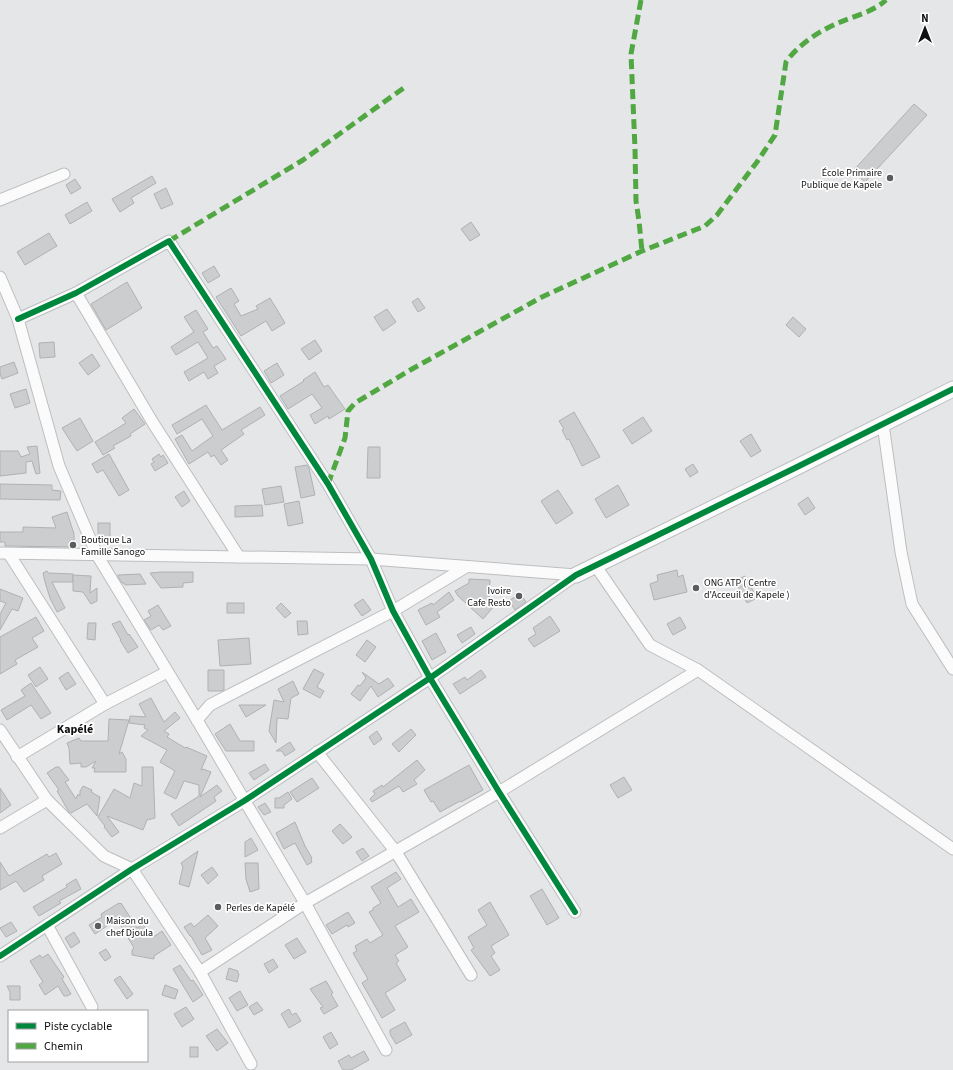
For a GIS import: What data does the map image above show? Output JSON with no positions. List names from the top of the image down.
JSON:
{
  "districts": ["Kapélé"],
  "places": [
    "École Primaire Publique de Kapele",
    "Boutique La Famille Sanogo",
    "ONG ATP ( Centre d'Acceuil de Kapele )",
    "Ivoire Cafe Resto",
    "Perles de Kapélé",
    "Maison du chef Djoula"
  ],
  "legend": ["Piste cyclable", "Chemin"],
  "north": "top"
}
